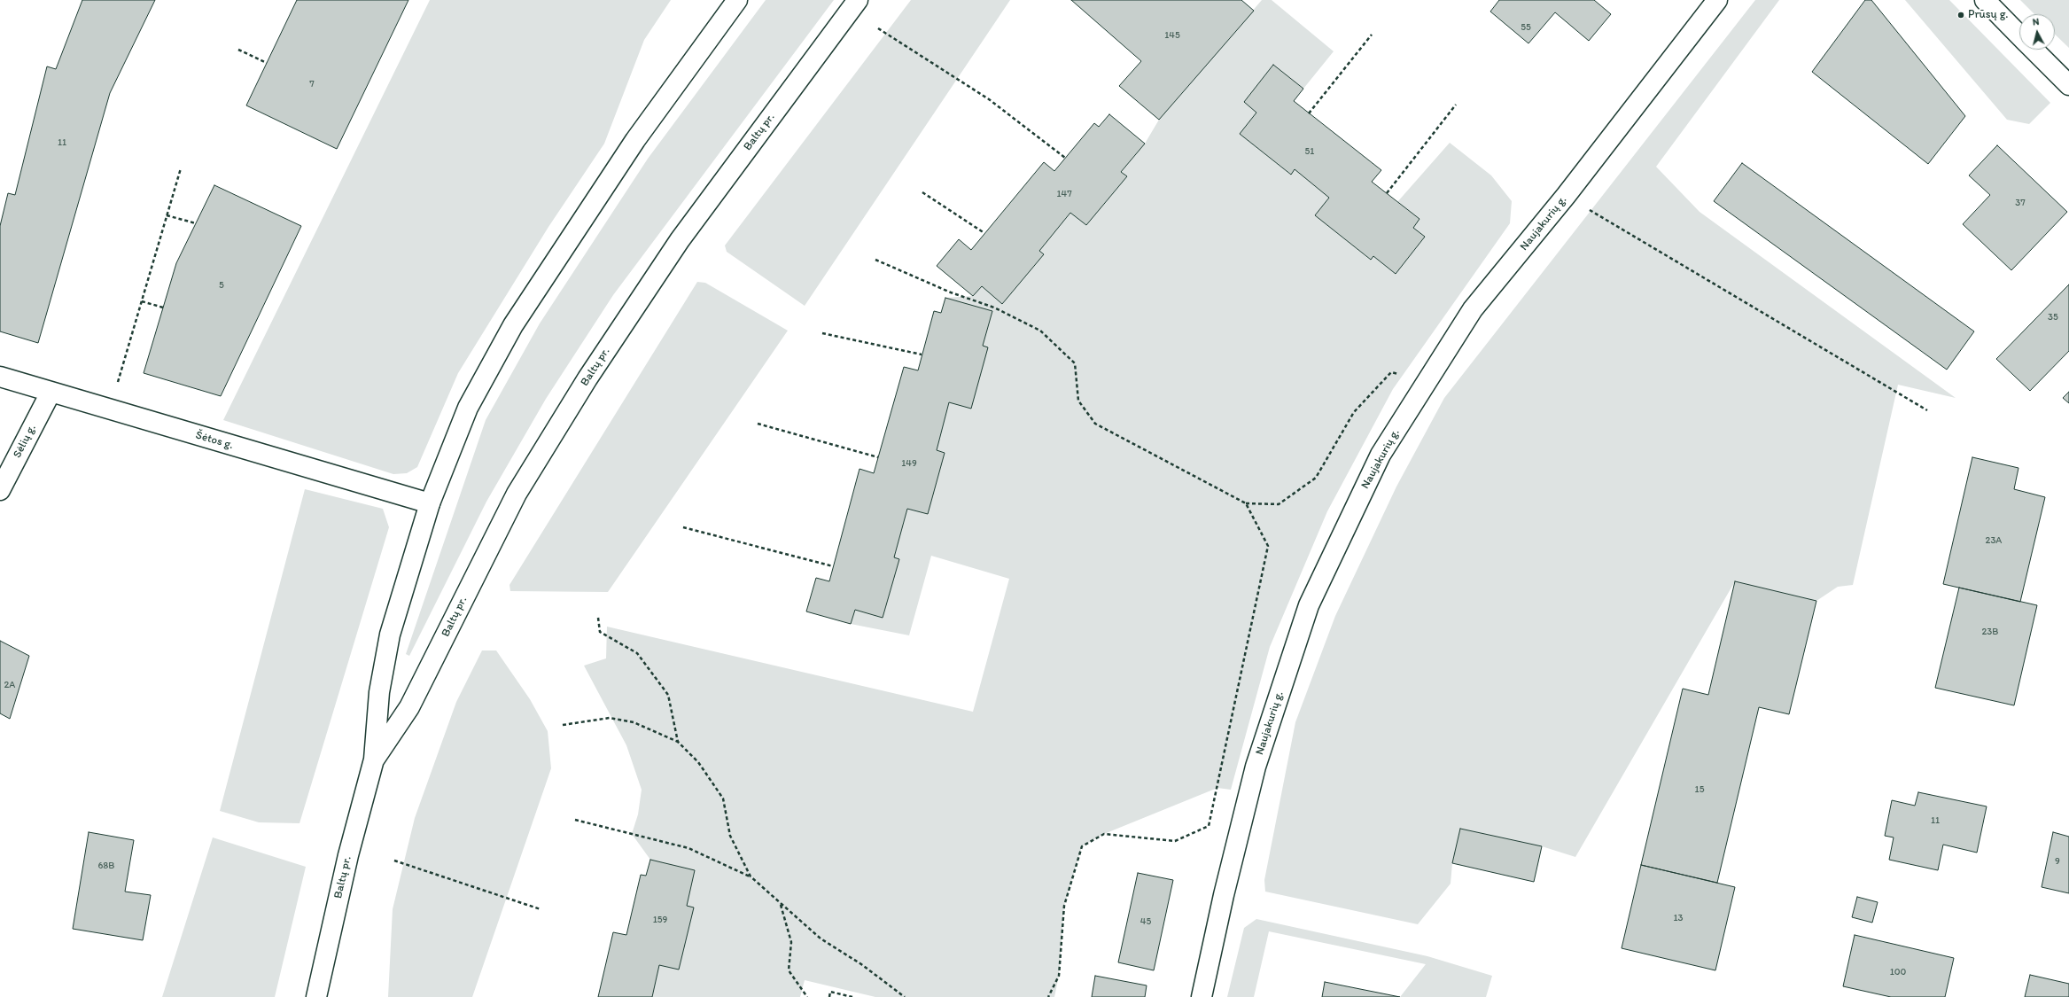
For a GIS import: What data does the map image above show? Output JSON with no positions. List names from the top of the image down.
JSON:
{
  "streets": {
    "street": [
      "Baltų pr.",
      "Naujakurių g.",
      "Šėtos g.",
      "Sėlių g."
    ]
  },
  "crossings": [
    ["Baltų pr.", "Šėtos g."],
    ["Šėtos g.", "Sėlių g."]
  ],
  "places": ["Prūsų g."],
  "house_numbers": [
    "55",
    "145",
    "7",
    "11",
    "51",
    "147",
    "37",
    "5",
    "35",
    "149",
    "23A",
    "23B",
    "2A",
    "15",
    "11",
    "9",
    "68B",
    "13",
    "159",
    "45",
    "100"
  ],
  "north": "top"
}
